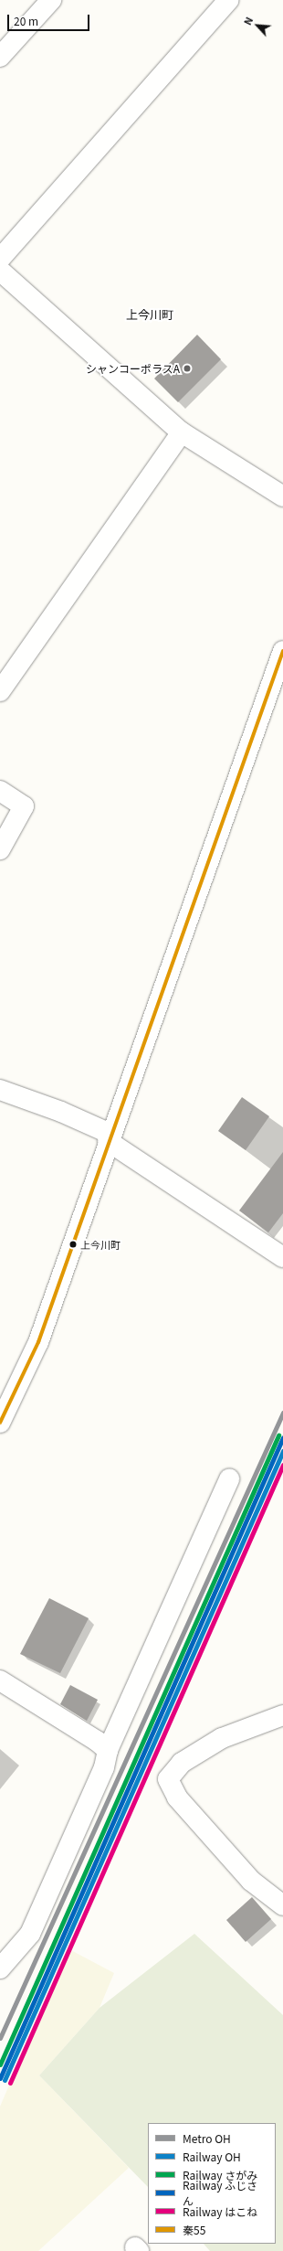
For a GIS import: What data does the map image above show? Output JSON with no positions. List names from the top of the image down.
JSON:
{
  "districts": ["上今川町"],
  "places": ["シャンコーポラスA", "上今川町"],
  "lines": [
    "transit line 秦55",
    "metro line OH",
    "rail line さがみ",
    "rail line ふじさん",
    "rail line OH",
    "rail line はこね"
  ],
  "legend": [
    "Metro OH",
    "Railway OH",
    "Railway さがみ",
    "Railway ふじさん",
    "Railway はこね",
    "秦55"
  ],
  "scale_bar": "20 m",
  "north": "top left"
}
